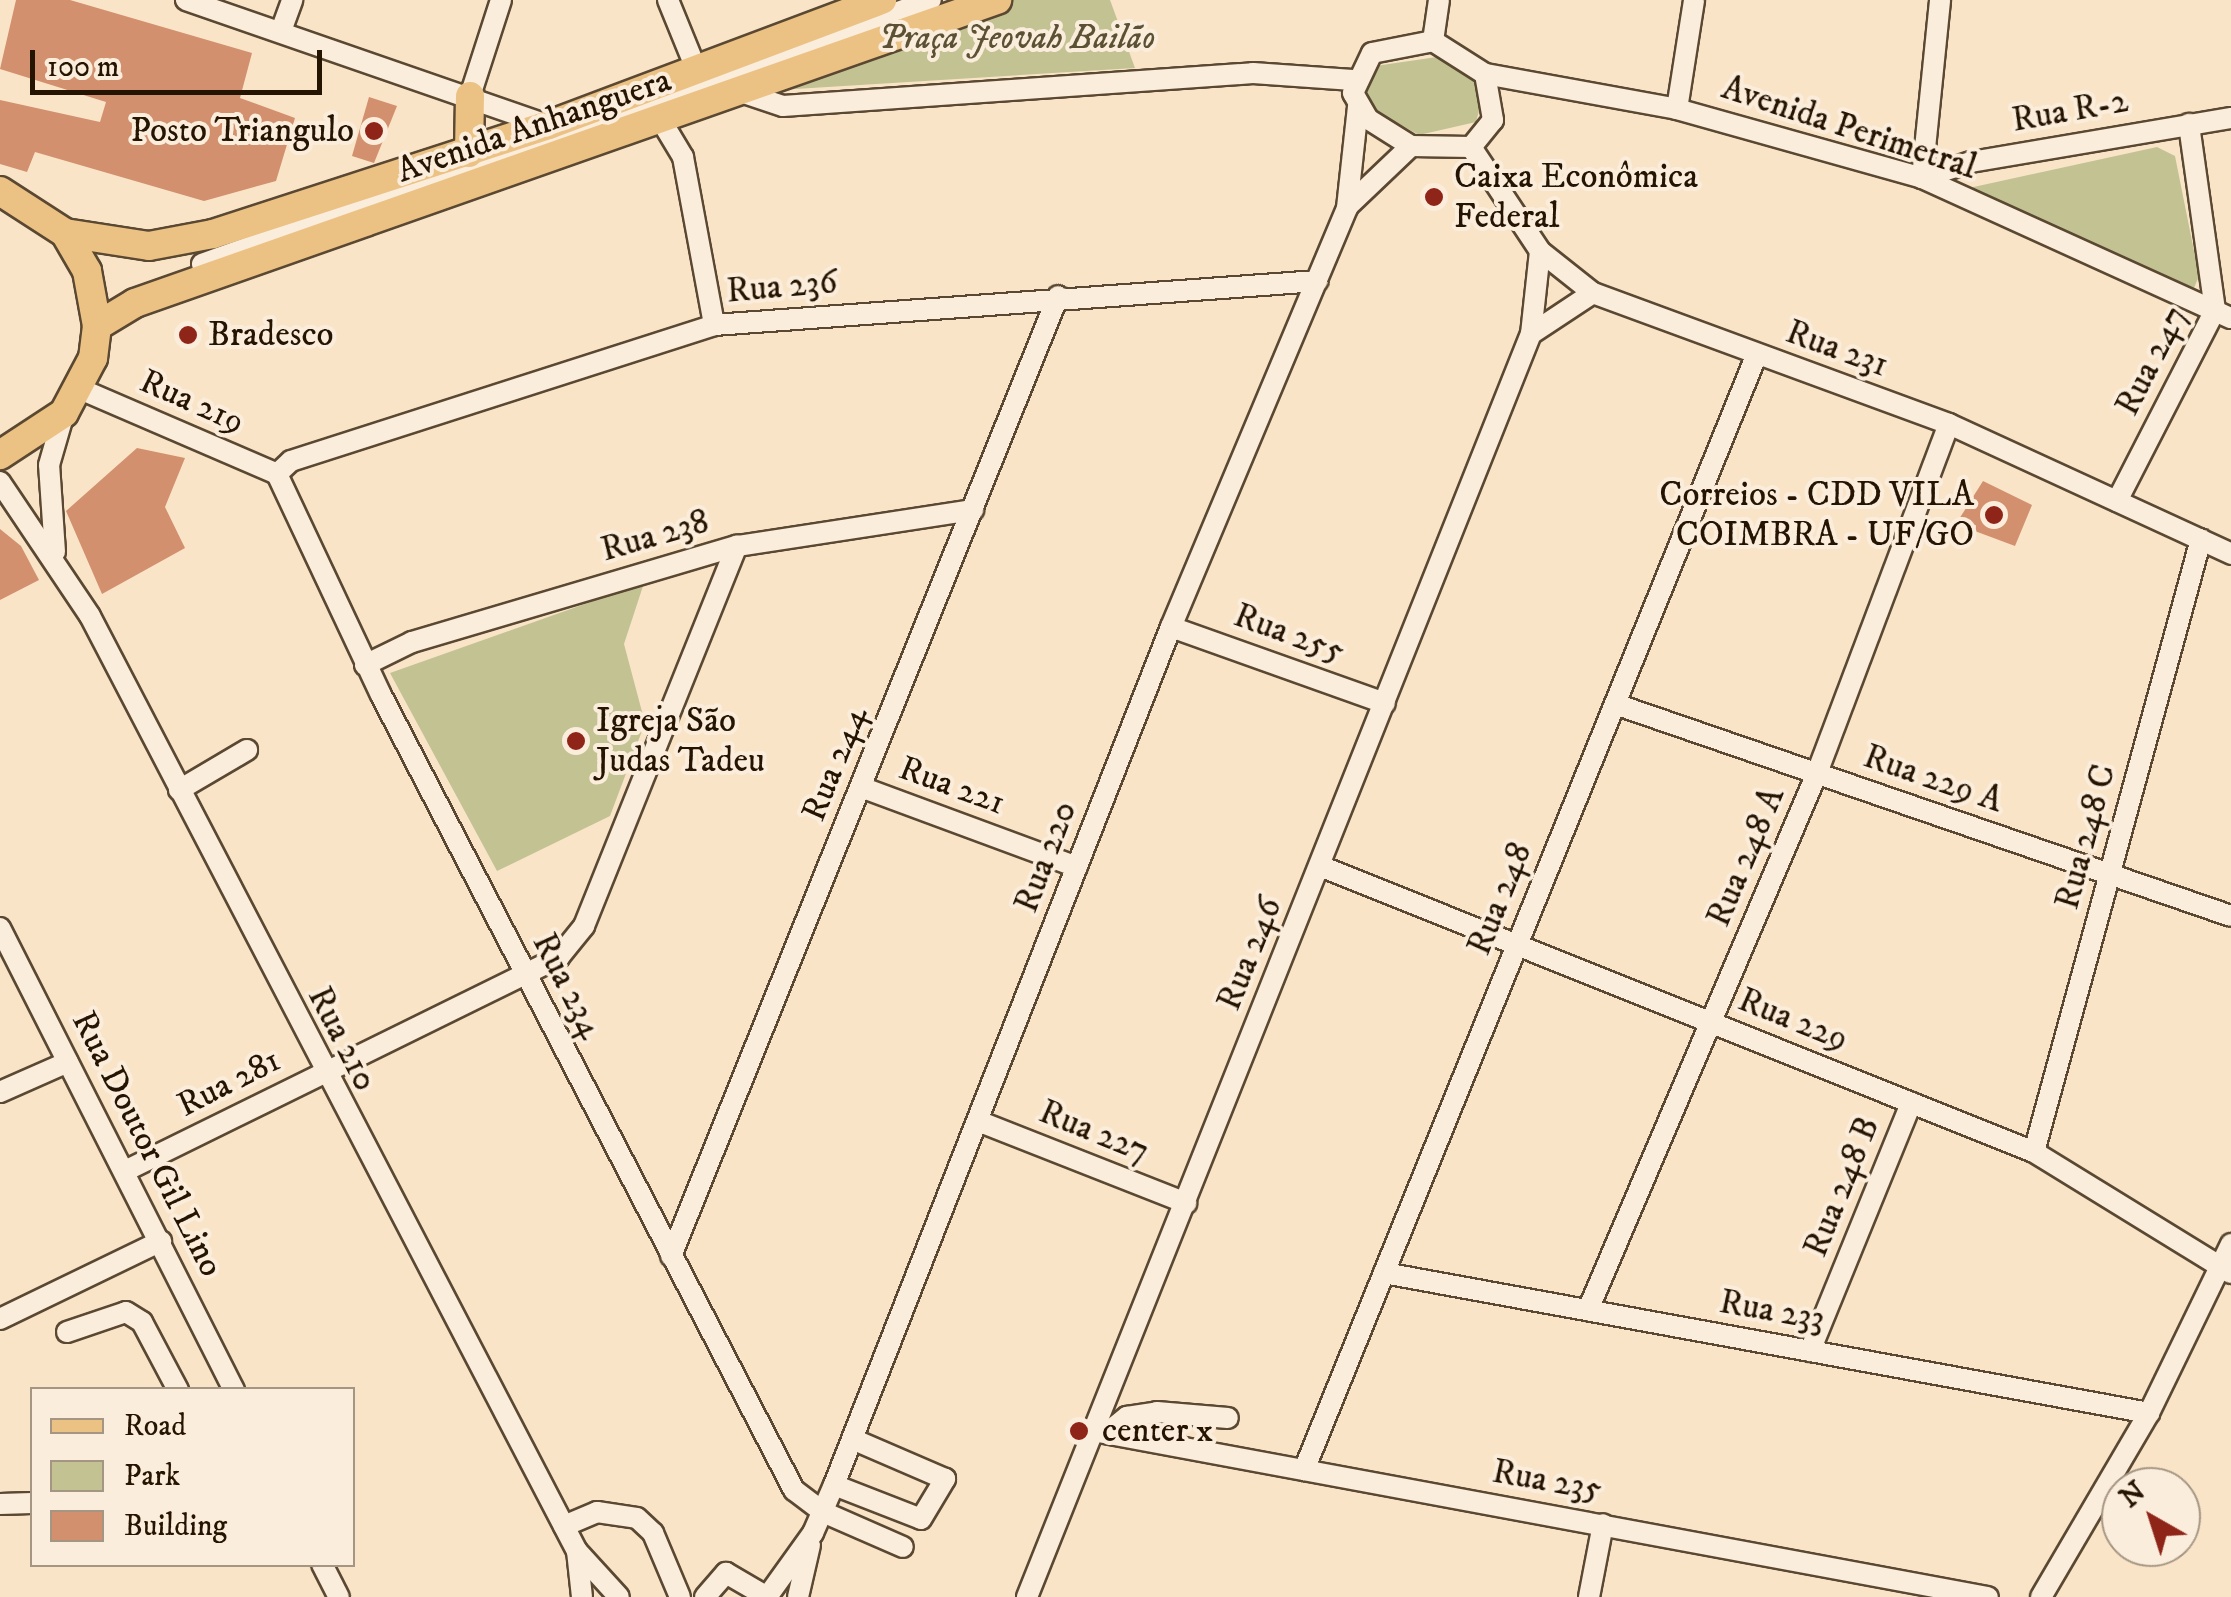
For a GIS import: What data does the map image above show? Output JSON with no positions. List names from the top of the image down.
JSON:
{
  "streets": {
    "main road": ["Avenida Anhanguera"],
    "street": [
      "Rua R-2",
      "Avenida Perimetral",
      "Rua 236",
      "Rua 231",
      "Rua 247",
      "Rua 219",
      "Rua 238",
      "Rua 255",
      "Rua 244",
      "Rua 229 A",
      "Rua 221",
      "Rua 248 C",
      "Rua 220",
      "Rua 248 A",
      "Rua 248",
      "Rua 246",
      "Rua 234",
      "Rua 229",
      "Rua 210",
      "Rua 281",
      "Rua 227",
      "Rua Doutor Gil Lino",
      "Rua 248 B",
      "Rua 233",
      "Rua 235"
    ]
  },
  "crossings": [
    ["Rua R-2", "Avenida Perimetral"],
    ["Rua R-2", "Rua 247"],
    ["Avenida Perimetral", "Rua 231"],
    ["Avenida Perimetral", "Rua 247"],
    ["Avenida Perimetral", "Rua 220"],
    ["Rua 236", "Rua 219"],
    ["Rua 236", "Rua 244"],
    ["Rua 236", "Rua 220"],
    ["Rua 236", "Rua 234"],
    ["Rua 231", "Rua 247"],
    ["Rua 231", "Rua 248 C"],
    ["Rua 231", "Rua 220"],
    ["Rua 231", "Rua 248 A"],
    ["Rua 231", "Rua 248"],
    ["Rua 231", "Rua 246"],
    ["Rua 219", "Rua 234"],
    ["Rua 238", "Rua 244"],
    ["Rua 238", "Rua 234"],
    ["Rua 238", "Rua 281"],
    ["Rua 255", "Rua 220"],
    ["Rua 255", "Rua 246"],
    ["Rua 244", "Rua 221"],
    ["Rua 244", "Rua 234"],
    ["Rua 229 A", "Rua 248 C"],
    ["Rua 229 A", "Rua 248 A"],
    ["Rua 229 A", "Rua 248"],
    ["Rua 221", "Rua 220"],
    ["Rua 248 C", "Rua 229"],
    ["Rua 220", "Rua 234"],
    ["Rua 220", "Rua 227"],
    ["Rua 248 A", "Rua 229"],
    ["Rua 248 A", "Rua 233"],
    ["Rua 248", "Rua 229"],
    ["Rua 248", "Rua 233"],
    ["Rua 248", "Rua 235"],
    ["Rua 246", "Rua 229"],
    ["Rua 246", "Rua 227"],
    ["Rua 246", "Rua 235"],
    ["Rua 234", "Rua 281"],
    ["Rua 229", "Rua 248 B"],
    ["Rua 210", "Rua 281"],
    ["Rua 281", "Rua Doutor Gil Lino"],
    ["Rua 248 B", "Rua 233"]
  ],
  "parks": ["Praça Jeovah Bailão"],
  "places": [
    "Posto Triangulo",
    "Caixa Econômica Federal",
    "Bradesco",
    "Correios - CDD VILA COIMBRA - UF/GO",
    "Igreja São Judas Tadeu",
    "center x"
  ],
  "legend": ["Road", "Park", "Building"],
  "scale_bar": "100 m",
  "north": "top left"
}
